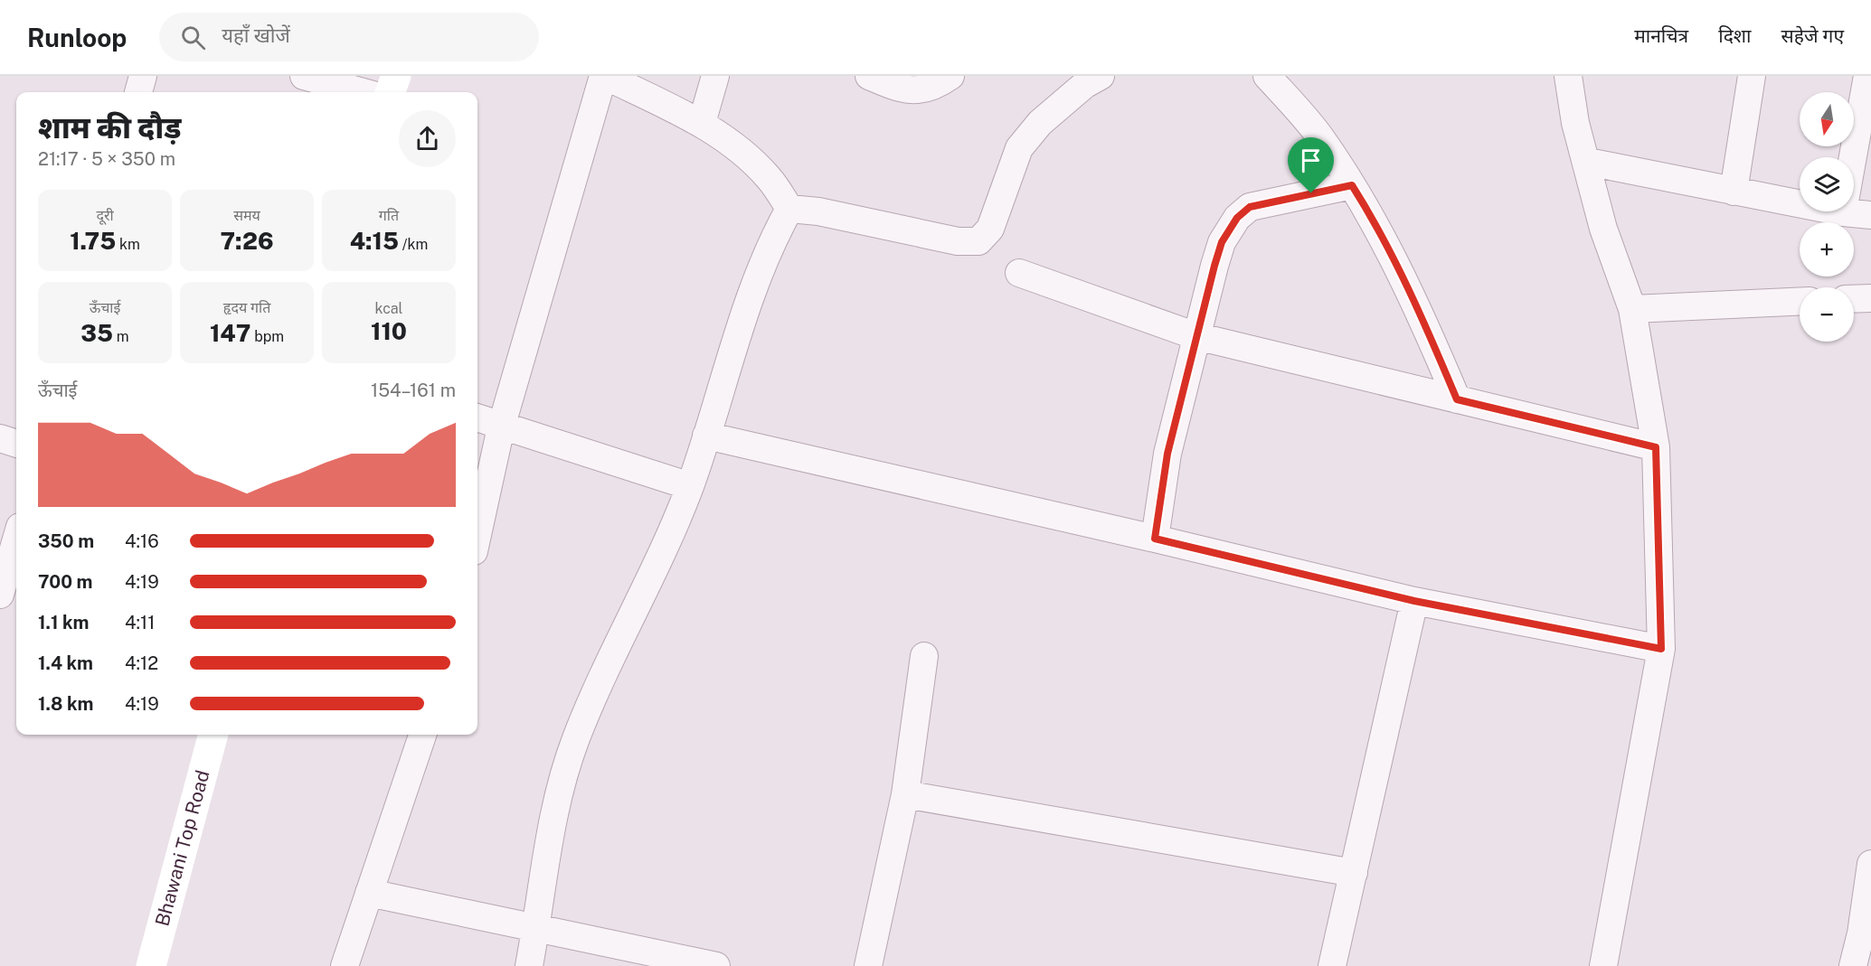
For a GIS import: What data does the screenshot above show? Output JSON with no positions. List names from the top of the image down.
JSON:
{
  "streets": {
    "street": ["Bhawani Top Road"]
  },
  "north": "bottom",
  "page": {
    "header": "Runloop",
    "search": "यहाँ खोजें",
    "nav": ["मानचित्र", "दिशा", "सहेजे गए"],
    "map_buttons": ["+", "−"],
    "heading": ["शाम की दौड़", "21:17 · 5 × 350 m"],
    "stats": [
      ["दूरी", "1.75 km"],
      ["समय", "7:26"],
      ["गति", "4:15 /km"],
      ["ऊँचाई", "35 m"],
      ["हृदय गति", "147 bpm"],
      ["kcal", "110"]
    ],
    "chart": ["ऊँचाई", "154–161 m"],
    "list": [
      {
        "name": "350 m",
        "note": "4:16"
      },
      {
        "name": "700 m",
        "note": "4:19"
      },
      {
        "name": "1.1 km",
        "note": "4:11"
      },
      {
        "name": "1.4 km",
        "note": "4:12"
      },
      {
        "name": "1.8 km",
        "note": "4:19"
      }
    ]
  }
}
